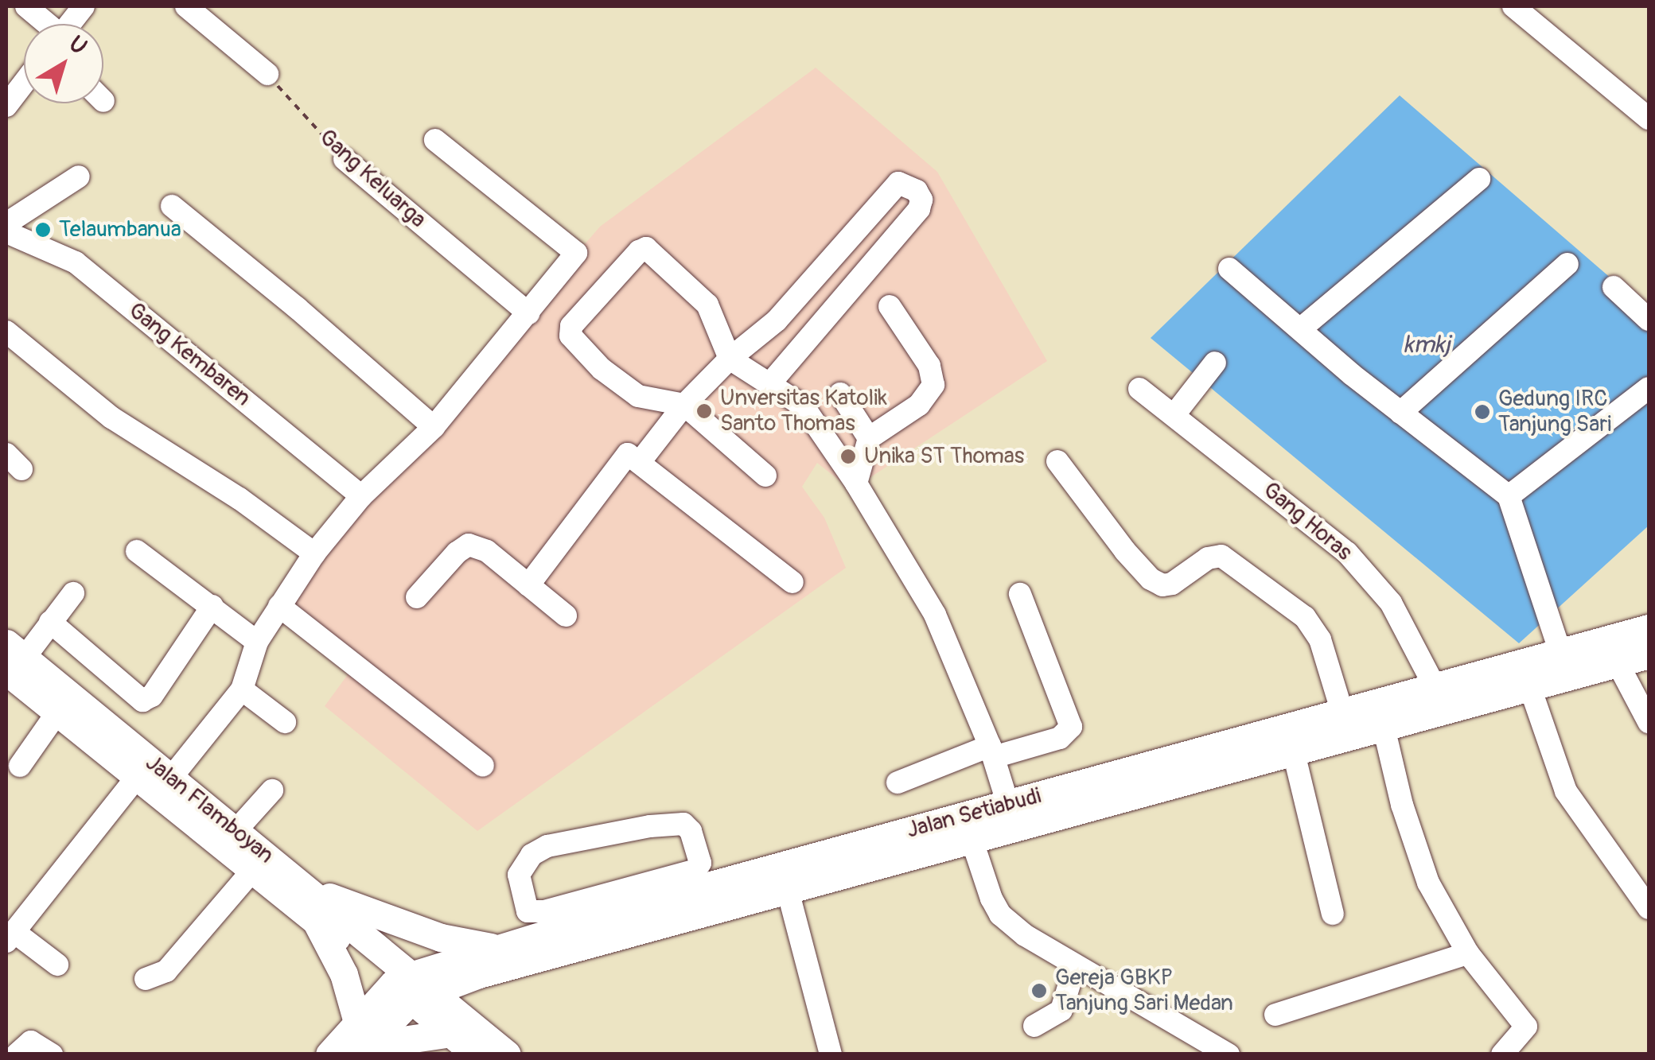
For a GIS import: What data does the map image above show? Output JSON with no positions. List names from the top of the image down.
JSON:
{
  "streets": {
    "main road": ["Jalan Flamboyan", "Jalan Setiabudi"],
    "street": ["Gang Keluarga", "Gang Kembaren", "Gang Horas"]
  },
  "crossings": [
    ["Gang Horas", "Jalan Setiabudi"],
    ["Jalan Flamboyan", "Jalan Setiabudi"]
  ],
  "water": ["kmkj"],
  "places": [
    "Telaumbanua",
    "Unversitas Katolik Santo Thomas",
    "Gedung IRC Tanjung Sari",
    "Unika ST Thomas",
    "Gereja GBKP Tanjung Sari Medan"
  ],
  "north": "top right"
}
